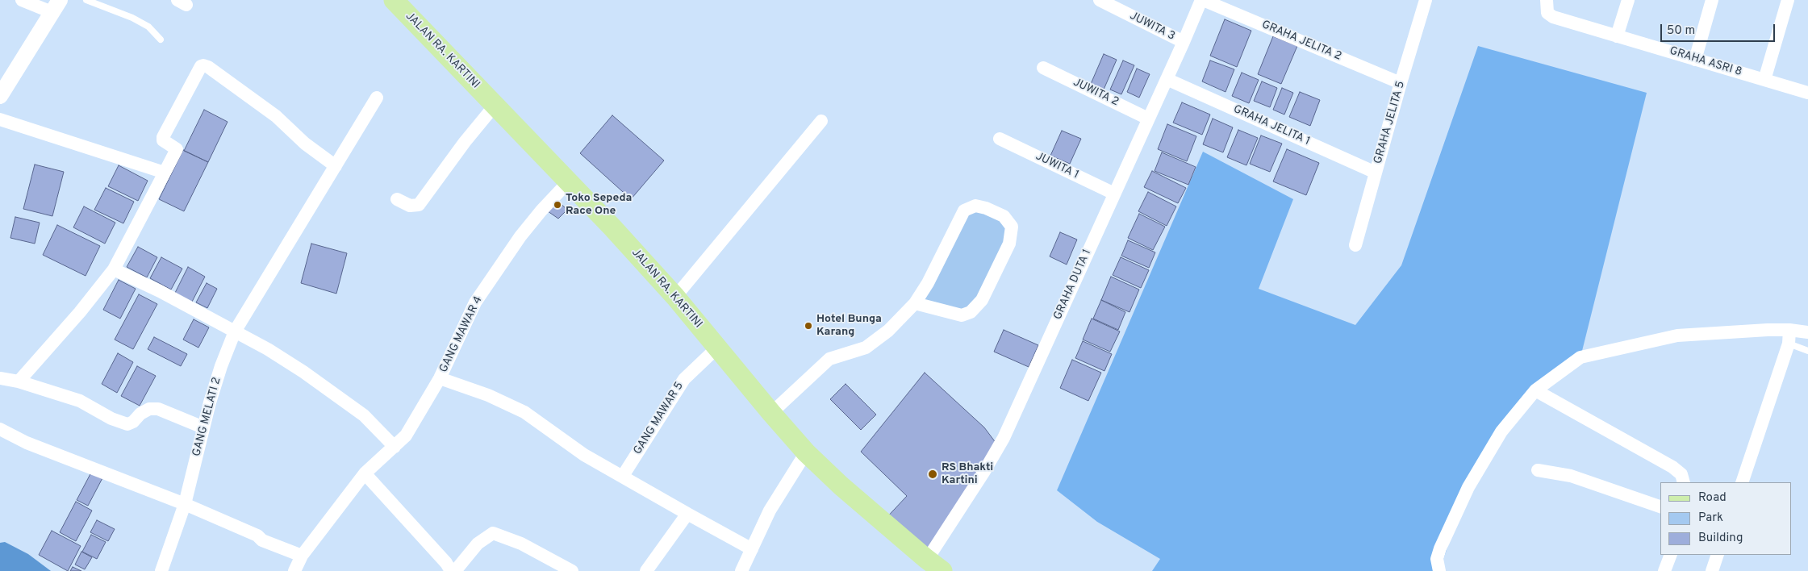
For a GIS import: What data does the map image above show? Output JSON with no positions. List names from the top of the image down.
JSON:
{
  "streets": {
    "main road": ["JALAN RA. KARTINI"],
    "street": [
      "JUWITA 3",
      "GRAHA JELITA 2",
      "GRAHA ASRI 8",
      "JUWITA 2",
      "GRAHA JELITA 5",
      "GRAHA JELITA 1",
      "JUWITA 1",
      "GRAHA DUTA 1",
      "GANG MAWAR 4",
      "GANG MELATI 2",
      "GANG MAWAR 5"
    ]
  },
  "crossings": [
    ["JUWITA 3", "GRAHA DUTA 1"],
    ["GRAHA JELITA 2", "GRAHA JELITA 5"],
    ["GRAHA JELITA 2", "GRAHA DUTA 1"],
    ["JALAN RA. KARTINI", "GRAHA DUTA 1"],
    ["JALAN RA. KARTINI", "GANG MAWAR 4"],
    ["JALAN RA. KARTINI", "GANG MAWAR 5"],
    ["JUWITA 2", "GRAHA DUTA 1"],
    ["GRAHA JELITA 5", "GRAHA JELITA 1"],
    ["GRAHA JELITA 1", "GRAHA DUTA 1"],
    ["JUWITA 1", "GRAHA DUTA 1"]
  ],
  "places": ["Toko Sepeda Race One", "Hotel Bunga Karang", "RS Bhakti Kartini"],
  "legend": ["Road", "Park", "Building"],
  "scale_bar": "50 m"
}
